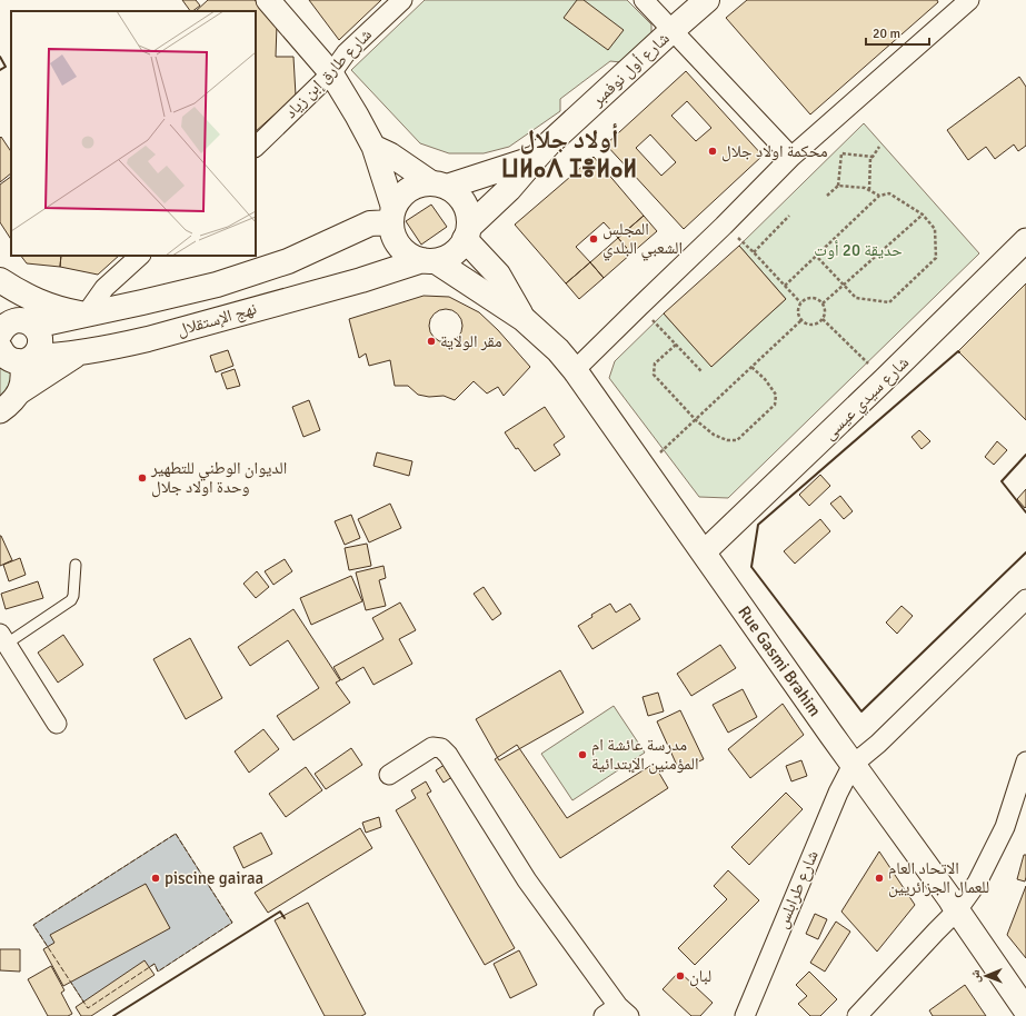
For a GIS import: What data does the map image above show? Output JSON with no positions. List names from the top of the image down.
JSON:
{
  "streets": {
    "main road": ["شارع أول نوفمبر", "نهج الإستقلال", "Rue Gasmi Brahim"],
    "street": ["شارع طارق إبن زياد", "شارع سيدي عيسى", "شارع طرابلس"]
  },
  "crossings": [
    ["شارع أول نوفمبر", "نهج الإستقلال"],
    ["شارع أول نوفمبر", "Rue Gasmi Brahim"],
    ["نهج الإستقلال", "Rue Gasmi Brahim"],
    ["شارع سيدي عيسى", "Rue Gasmi Brahim"],
    ["Rue Gasmi Brahim", "شارع طرابلس"]
  ],
  "districts": ["أولاد جلال ⵡⵍⴰⴷ ⵊⴻⵍⴰⵍ"],
  "parks": ["حديقة 20 أوت"],
  "places": [
    "محكمة اولاد جلال",
    "المجلس الشعبي البلدي",
    "مقر الولاية",
    "الديوان الوطني للتطهير وحدة اولاد جلال",
    "مدرسة عائشة ام المؤمنين الإبتدائية",
    "piscine gairaa",
    "الاتحاد العام للعمال الجزائريين",
    "لبان"
  ],
  "scale_bar": "20 m",
  "north": "left"
}
